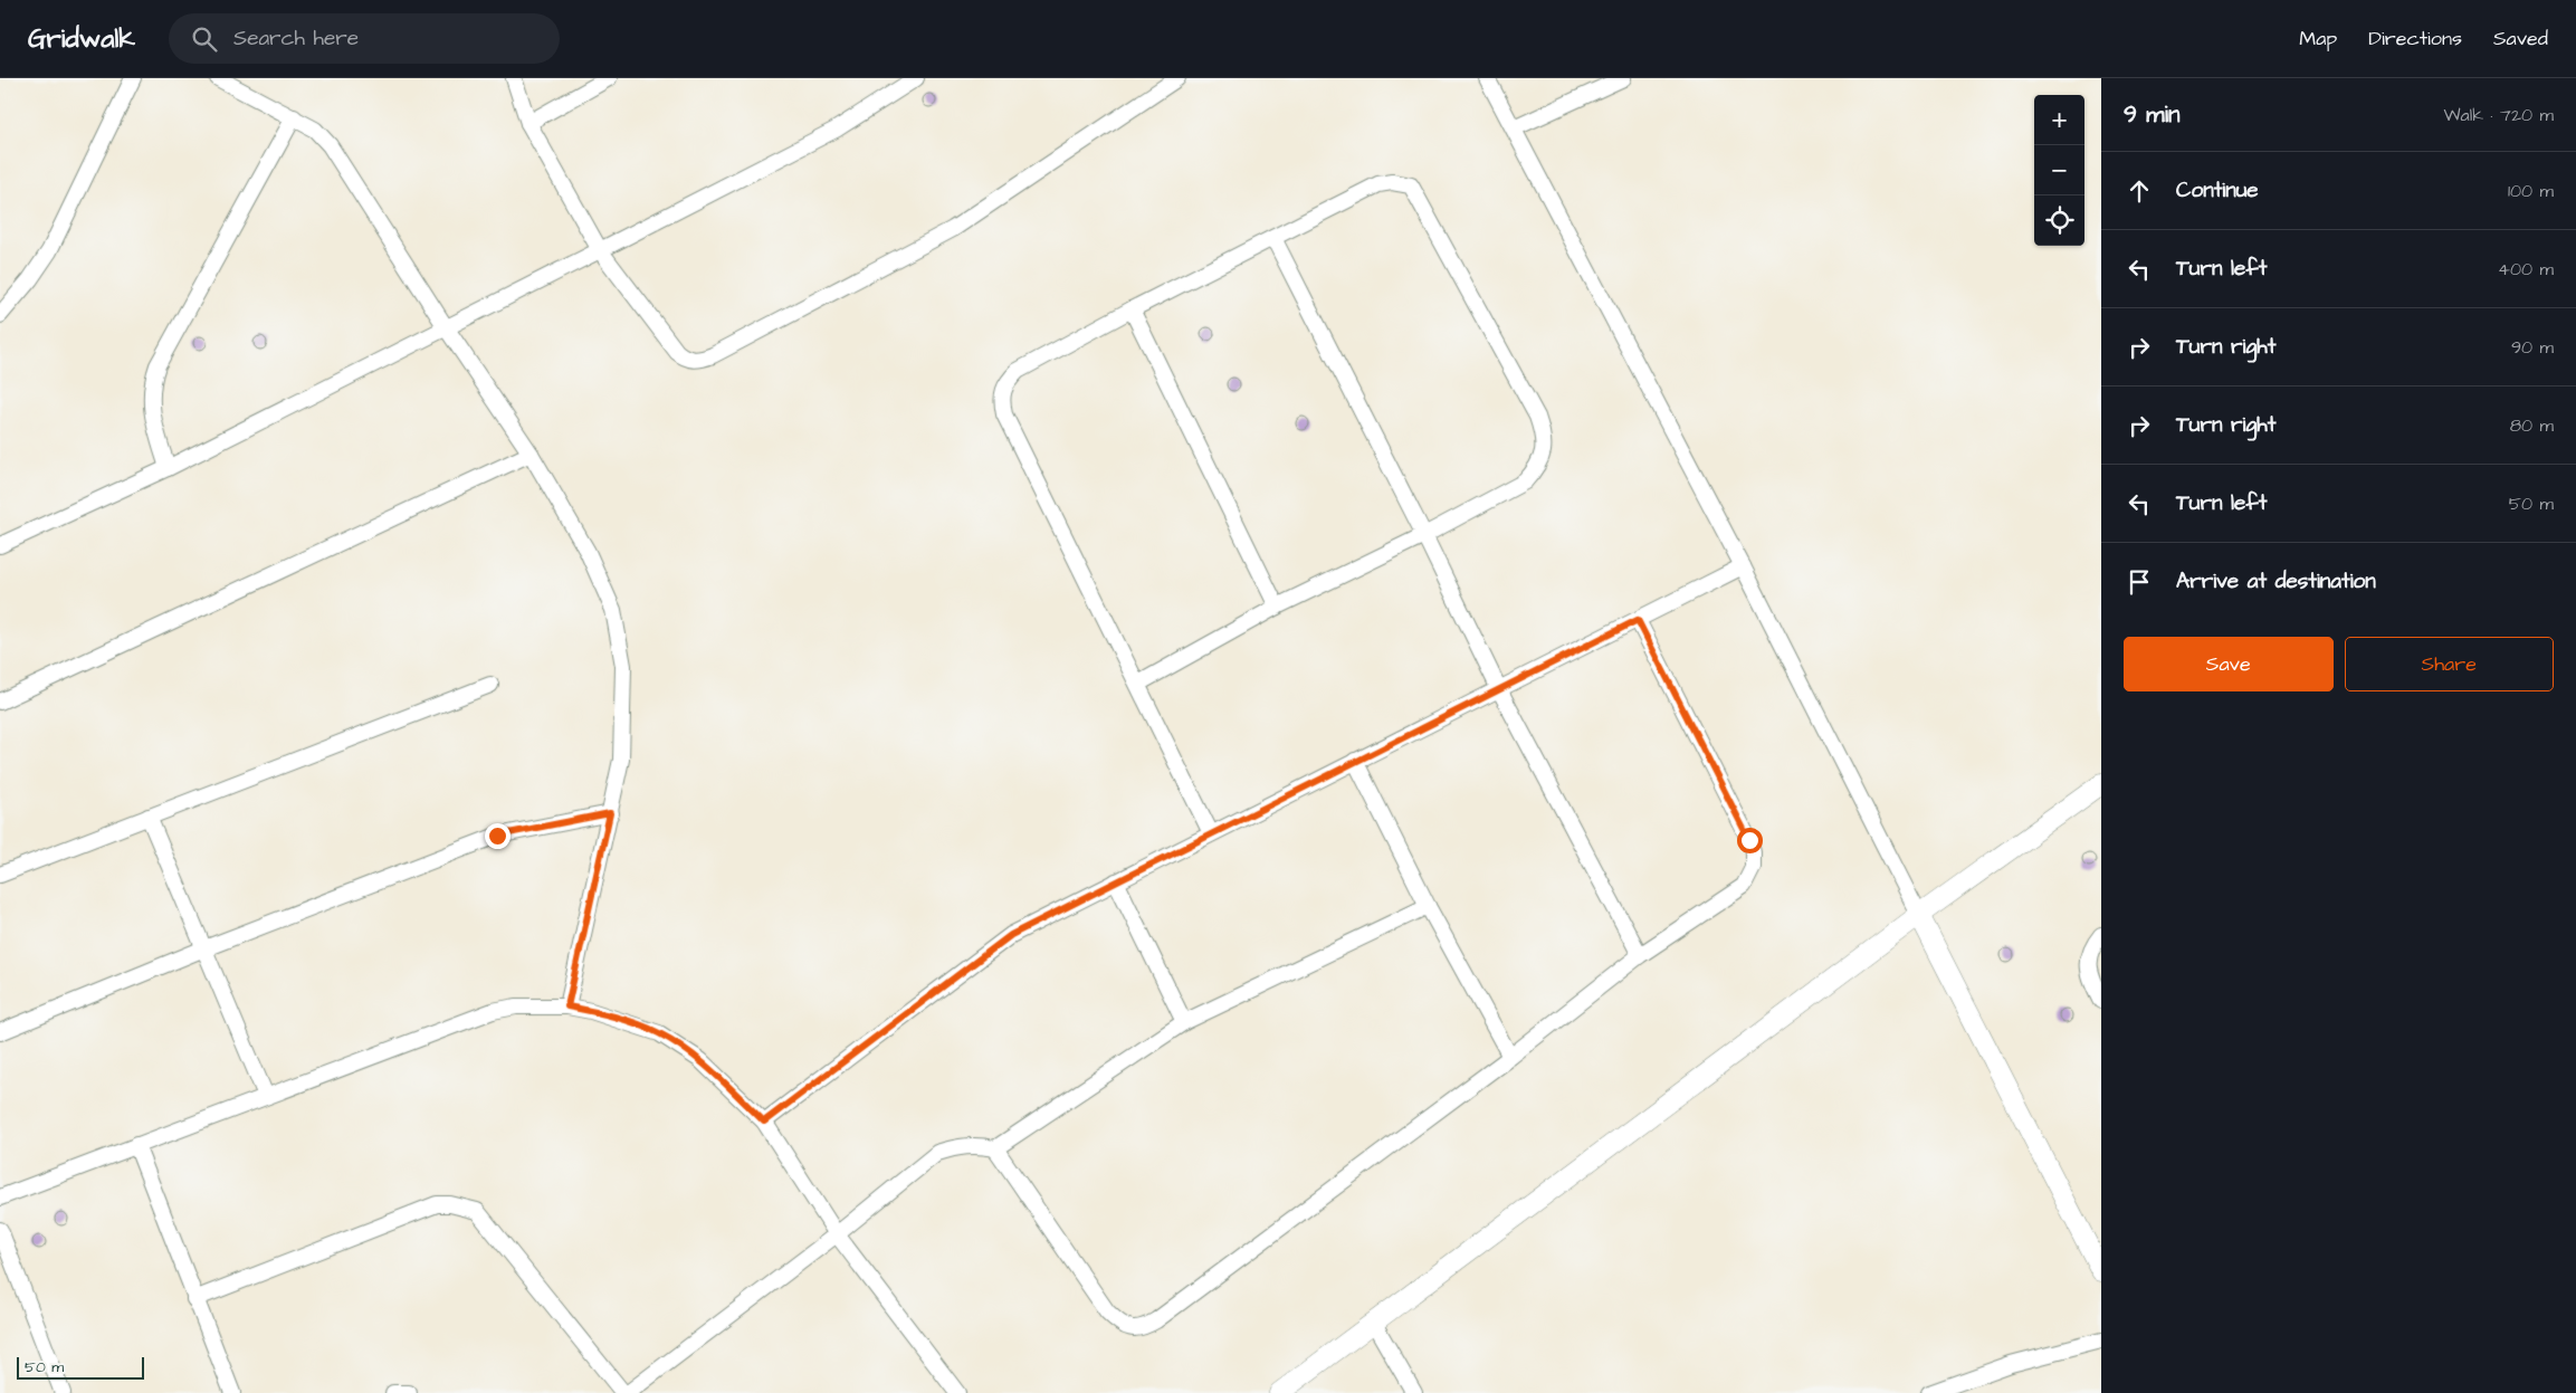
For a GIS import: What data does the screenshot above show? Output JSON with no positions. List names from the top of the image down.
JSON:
{
  "scale_bar": "50 m",
  "page": {
    "header": "Gridwalk",
    "search": "Search here",
    "nav": ["Map", "Directions", "Saved"],
    "heading": ["9 min", "Walk · 720 m"],
    "map_buttons": ["+", "−"],
    "list": [
      ["Continue", "100 m"],
      ["Turn left", "400 m"],
      ["Turn right", "90 m"],
      ["Turn right", "80 m"],
      ["Turn left", "50 m"],
      "Arrive at destination"
    ],
    "buttons": ["Save", "Share"],
    "scale": "50 m"
  }
}
